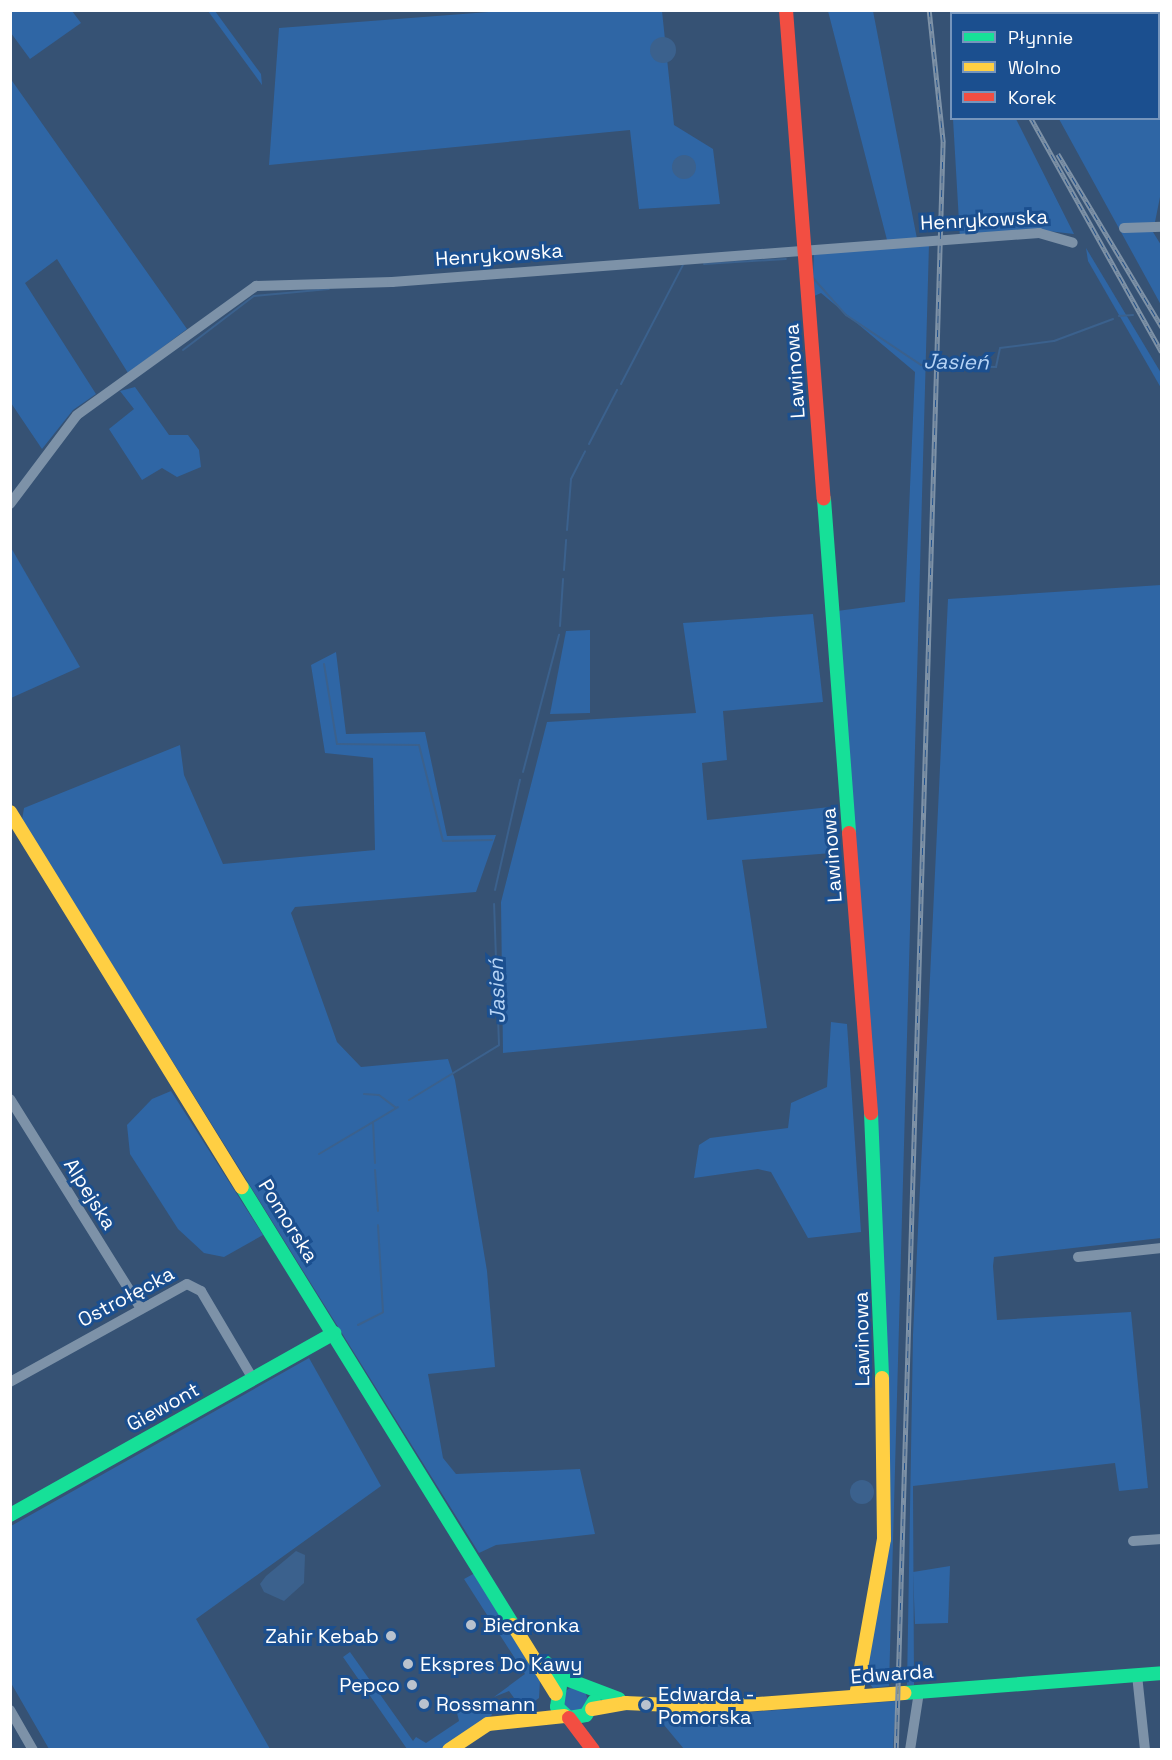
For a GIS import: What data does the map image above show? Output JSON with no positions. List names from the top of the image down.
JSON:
{
  "streets": {
    "street": [
      "Henrykowska",
      "Lawinowa",
      "Alpejska",
      "Pomorska",
      "Ostrołęcka",
      "Giewont",
      "Edwarda"
    ]
  },
  "crossings": [
    ["Henrykowska", "Lawinowa"],
    ["Lawinowa", "Edwarda"],
    ["Alpejska", "Ostrołęcka"],
    ["Pomorska", "Giewont"],
    ["Pomorska", "Edwarda"],
    ["Ostrołęcka", "Giewont"]
  ],
  "water": ["Jasień"],
  "places": [
    "Biedronka",
    "Zahir Kebab",
    "Ekspres Do Kawy",
    "Pepco",
    "Rossmann",
    "Edwarda - Pomorska"
  ],
  "legend": ["Płynnie", "Wolno", "Korek"]
}
